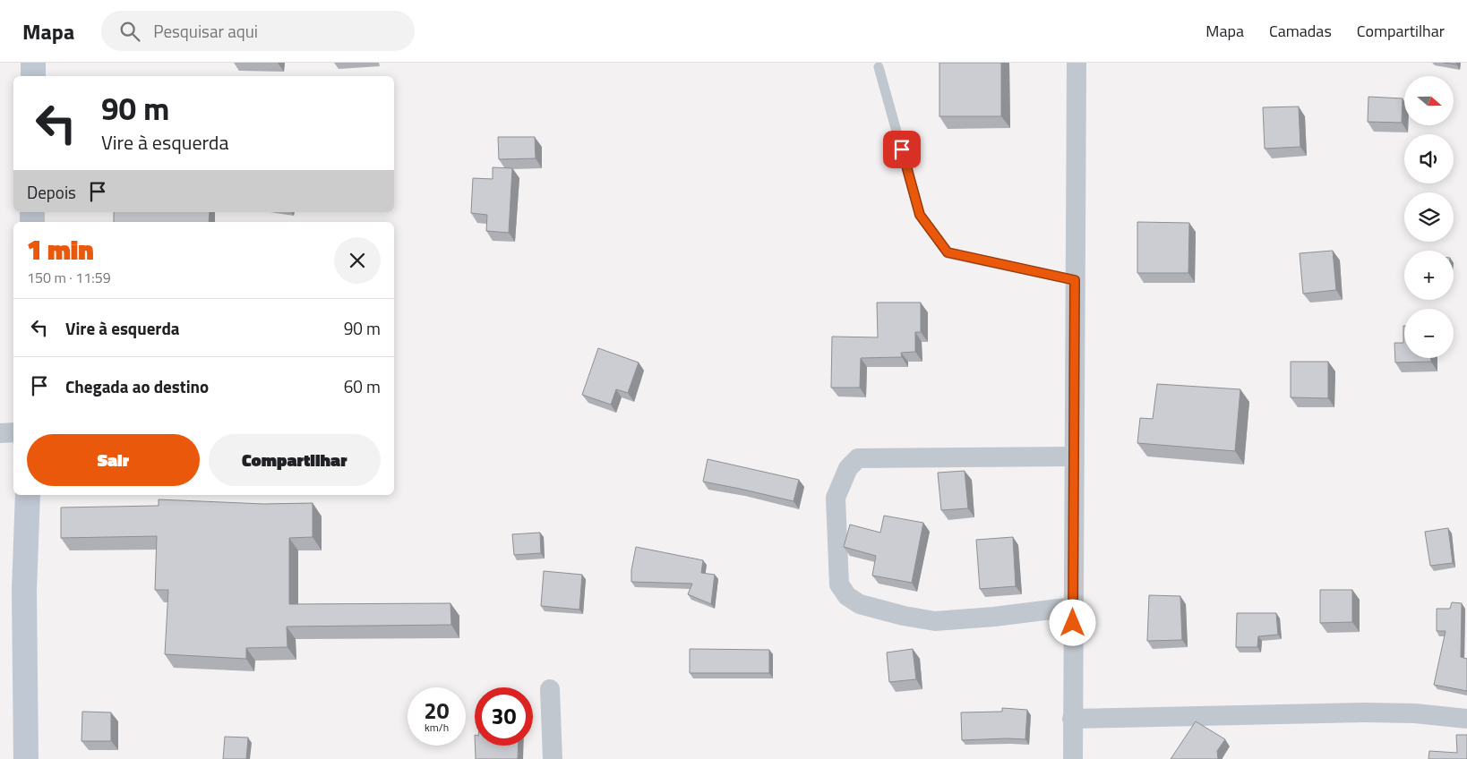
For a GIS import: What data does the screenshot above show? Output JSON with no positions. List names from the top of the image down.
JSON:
{
  "north": "right",
  "page": {
    "header": "Mapa",
    "search": "Pesquisar aqui",
    "nav": ["Mapa", "Camadas", "Compartilhar"],
    "map_buttons": ["+", "−"],
    "turn": ["90 m", "Vire à esquerda"],
    "then": "Depois",
    "heading": ["1 min", "150 m · 11:59"],
    "list": [
      {
        "name": "Vire à esquerda",
        "value": "90 m"
      },
      {
        "name": "Chegada ao destino",
        "value": "60 m"
      }
    ],
    "buttons": ["Sair", "Compartilhar"],
    "speed": "20 km/h",
    "limit": "30"
  }
}
